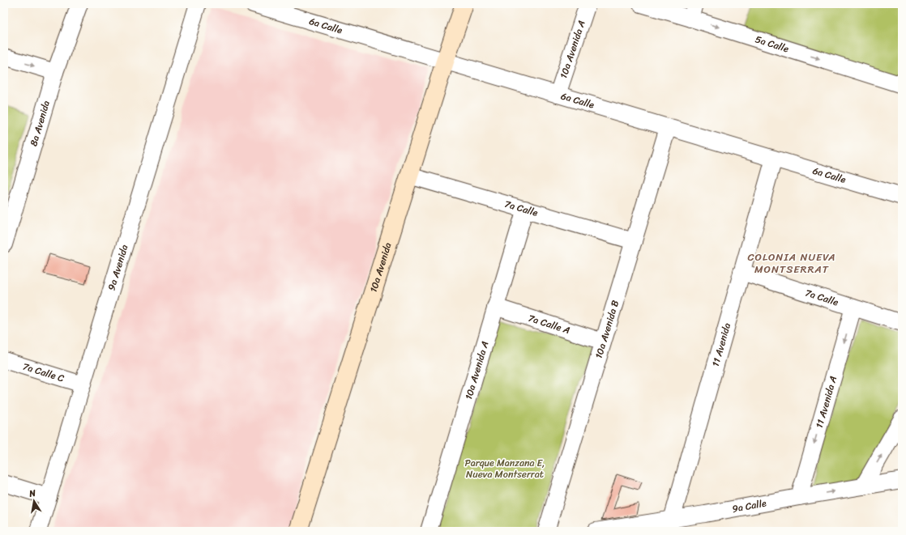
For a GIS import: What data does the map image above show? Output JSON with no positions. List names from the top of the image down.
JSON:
{
  "streets": {
    "street": [
      "6a Calle",
      "5a Calle",
      "10a Avenida A",
      "8a Avenida",
      "7a Calle",
      "9a Avenida",
      "10a Avenida",
      "7a Calle A",
      "10a Avenida B",
      "11 Avenida",
      "7a Calle C",
      "11 Avenida A",
      "9a Calle"
    ]
  },
  "crossings": [
    ["6a Calle", "10a Avenida A"],
    ["6a Calle", "10a Avenida"],
    ["6a Calle", "10a Avenida B"],
    ["6a Calle", "11 Avenida"],
    ["10a Avenida A", "7a Calle"],
    ["10a Avenida A", "7a Calle A"],
    ["7a Calle", "10a Avenida"],
    ["7a Calle", "10a Avenida B"],
    ["7a Calle", "11 Avenida"],
    ["7a Calle", "11 Avenida A"],
    ["9a Avenida", "7a Calle C"],
    ["7a Calle A", "10a Avenida B"],
    ["11 Avenida", "9a Calle"],
    ["11 Avenida A", "9a Calle"]
  ],
  "one_way": ["5a Calle"],
  "districts": ["COLONIA NUEVA MONTSERRAT"],
  "parks": ["Parque Manzana E, Nueva Montserrat"],
  "north": "top"
}
